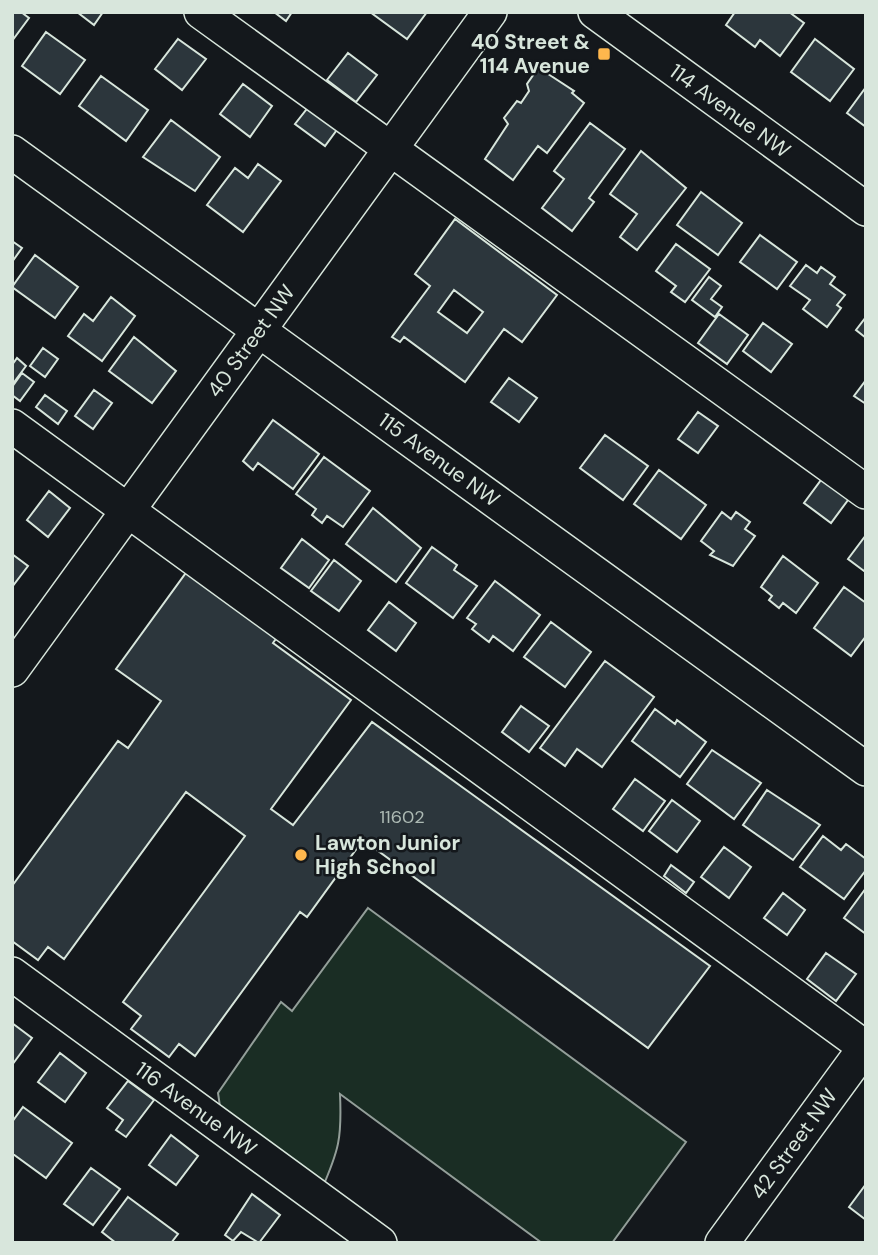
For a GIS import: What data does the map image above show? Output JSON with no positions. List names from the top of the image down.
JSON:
{
  "streets": {
    "street": [
      "114 Avenue NW",
      "40 Street NW",
      "115 Avenue NW",
      "116 Avenue NW",
      "42 Street NW"
    ]
  },
  "crossings": [
    ["40 Street NW", "115 Avenue NW"]
  ],
  "places": {
    "transit": ["40 Street & 114 Avenue"],
    "other": ["Lawton Junior High School"]
  },
  "house_numbers": ["11602"]
}
